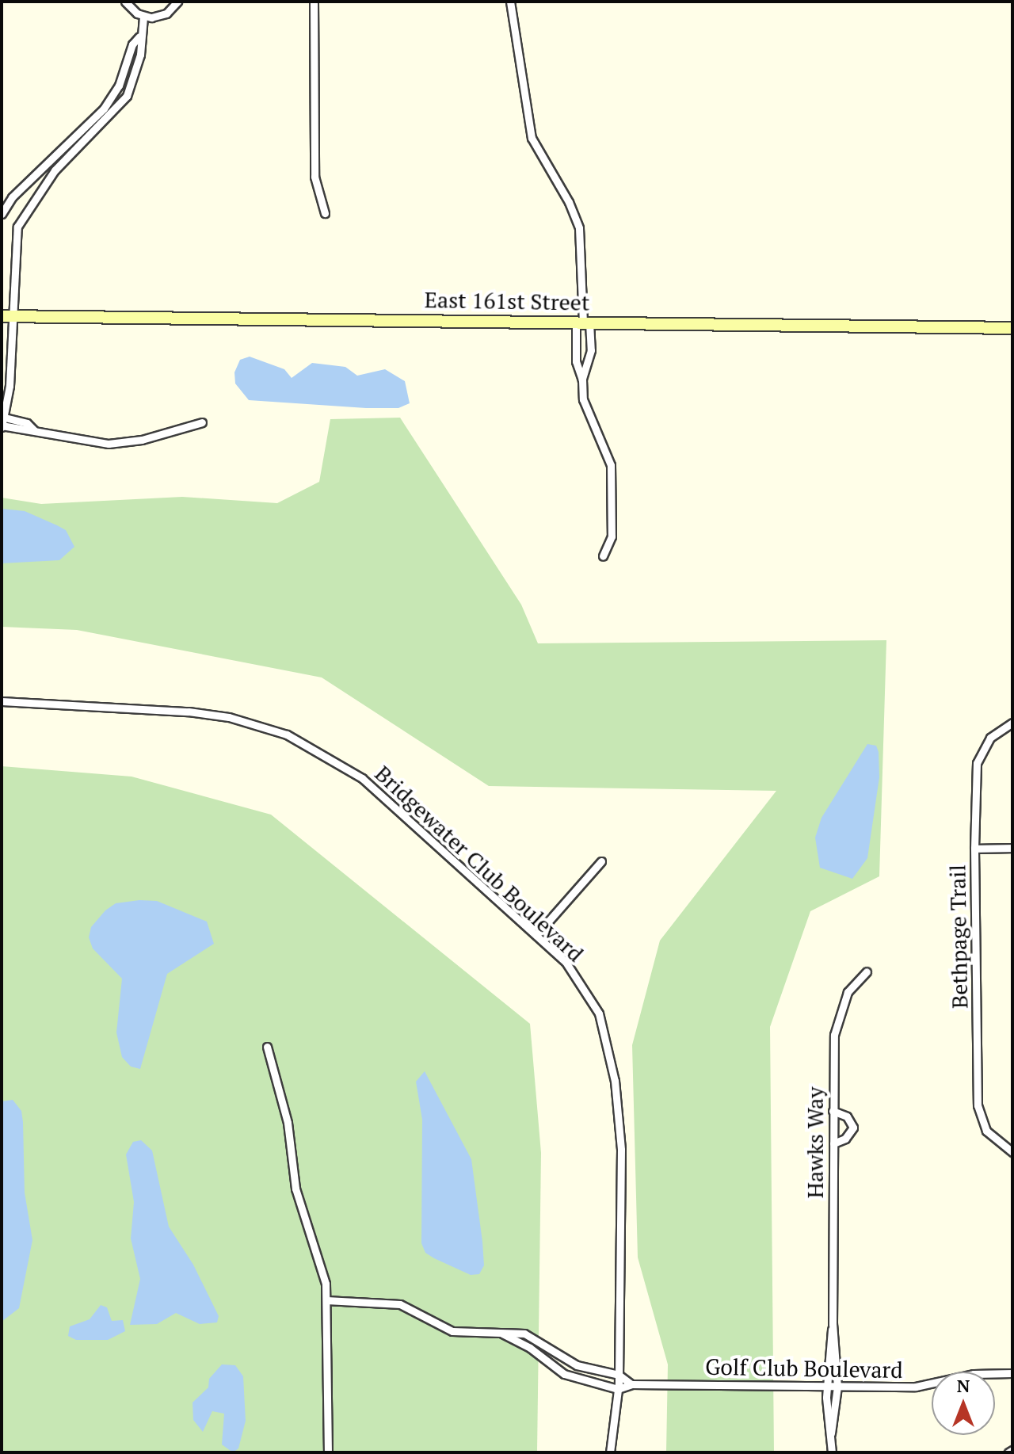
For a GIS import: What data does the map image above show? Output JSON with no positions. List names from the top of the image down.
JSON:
{
  "streets": {
    "street": [
      "East 161st Street",
      "Bridgewater Club Boulevard",
      "Bethpage Trail",
      "Hawks Way",
      "Golf Club Boulevard"
    ]
  },
  "crossings": [
    ["Bridgewater Club Boulevard", "Golf Club Boulevard"],
    ["Hawks Way", "Golf Club Boulevard"]
  ],
  "north": "top"
}
